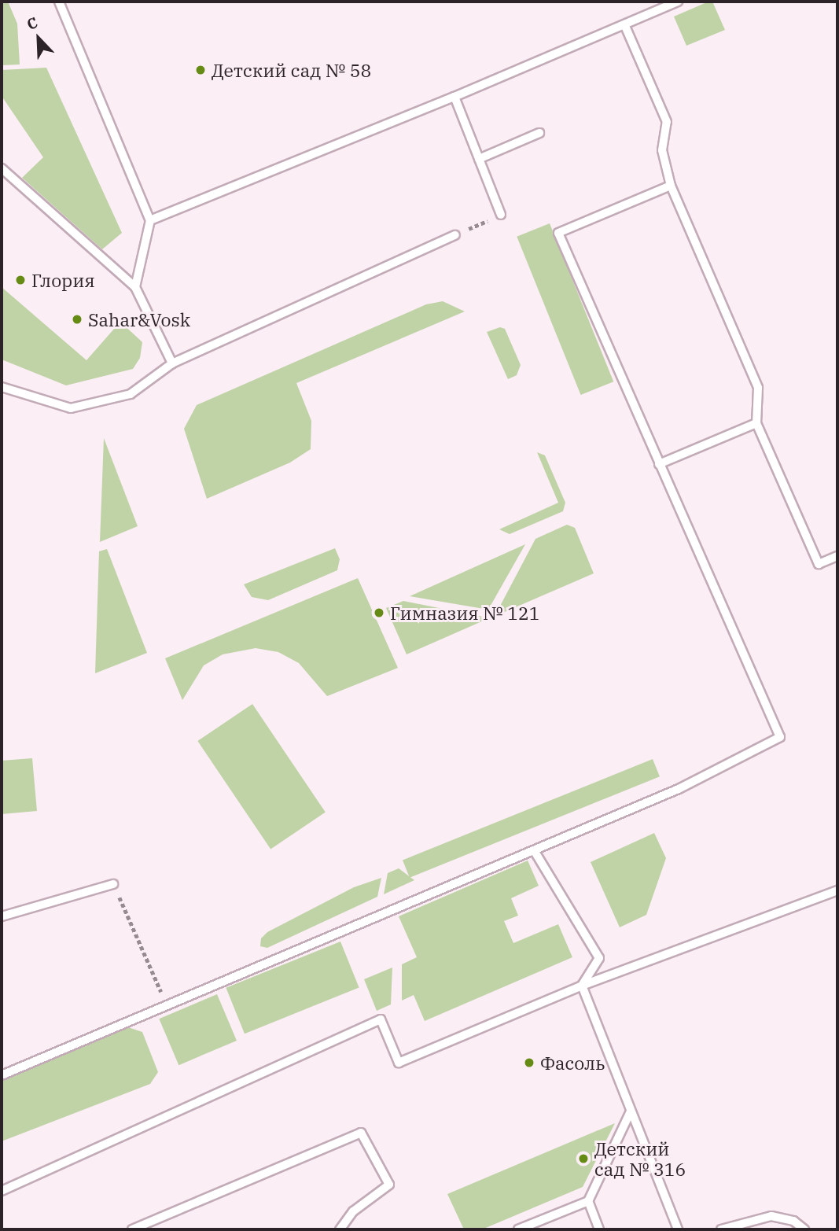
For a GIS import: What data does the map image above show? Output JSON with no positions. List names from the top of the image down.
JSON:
{
  "places": [
    "Детский сад № 58",
    "Глория",
    "Sahar&Vosk",
    "Гимназия № 121",
    "Фасоль",
    "Детский сад № 316"
  ],
  "north": "top left"
}
